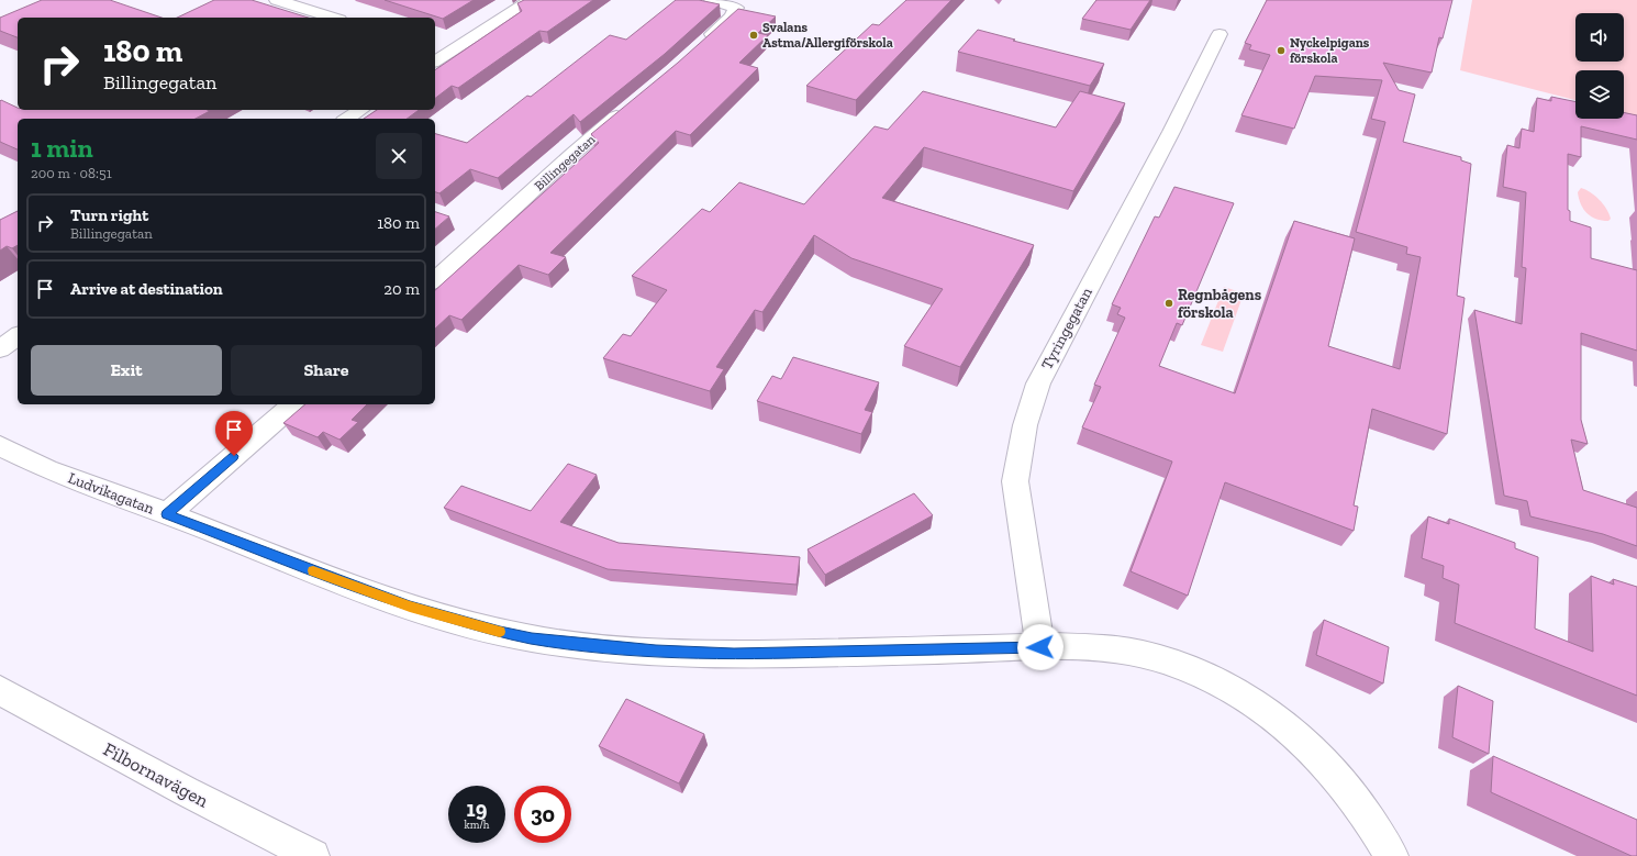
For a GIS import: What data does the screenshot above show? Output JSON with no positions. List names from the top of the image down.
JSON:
{
  "streets": {
    "street": [
      "Billingegatan",
      "Tyringegatan",
      "Ludvikagatan",
      "Filbornavägen"
    ]
  },
  "crossings": [
    ["Tyringegatan", "Ludvikagatan"]
  ],
  "places": ["Svalans Astma/Allergiförskola", "Nyckelpigans förskola", "Regnbågens förskola"],
  "page": {
    "turn": ["180 m", "Billingegatan"],
    "heading": ["1 min", "200 m · 08:51"],
    "list": [
      {
        "name": "Turn right",
        "note": "Billingegatan",
        "value": "180 m"
      },
      {
        "name": "Arrive at destination",
        "value": "20 m"
      }
    ],
    "buttons": ["Exit", "Share"],
    "speed": "19 km/h",
    "limit": "30"
  }
}
